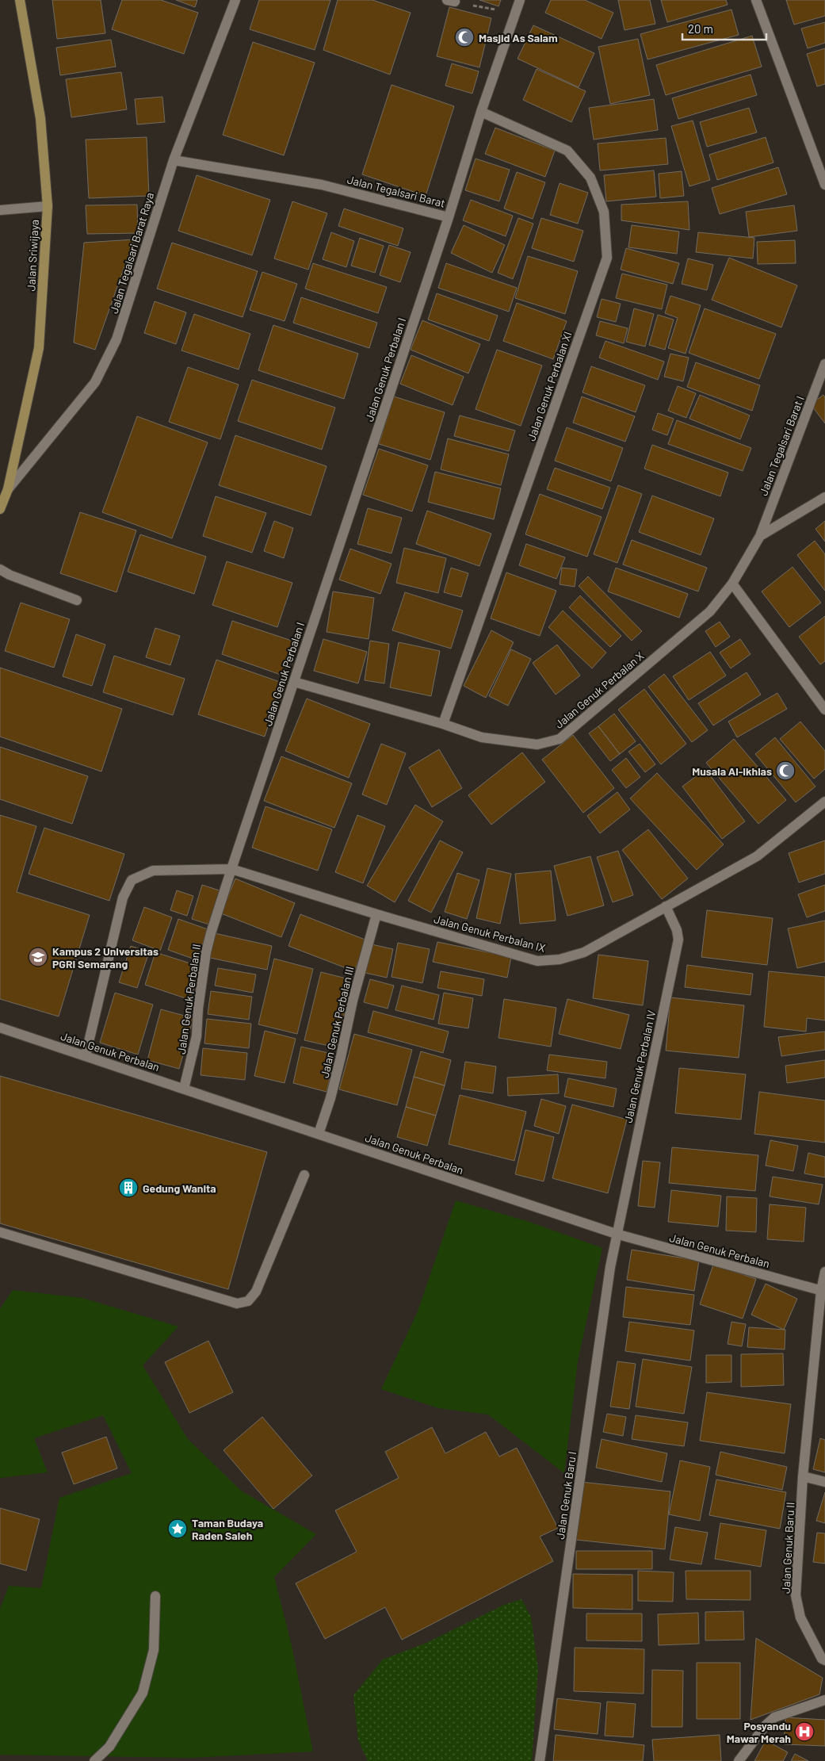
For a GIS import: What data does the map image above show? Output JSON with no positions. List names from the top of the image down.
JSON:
{
  "streets": {
    "main road": ["Jalan Sriwijaya"],
    "street": [
      "Jalan Tegalsari Barat",
      "Jalan Tegalsari Barat Raya",
      "Jalan Genuk Perbalan I",
      "Jalan Genuk Perbalan XI",
      "Jalan Tegalsari Barat I",
      "Jalan Genuk Perbalan X",
      "Jalan Genuk Perbalan IX",
      "Jalan Genuk Perbalan II",
      "Jalan Genuk Perbalan III",
      "Jalan Genuk Perbalan",
      "Jalan Genuk Perbalan IV",
      "Jalan Genuk Baru I",
      "Jalan Genuk Baru II"
    ]
  },
  "crossings": [
    ["Jalan Tegalsari Barat", "Jalan Tegalsari Barat Raya"],
    ["Jalan Tegalsari Barat", "Jalan Genuk Perbalan I"],
    ["Jalan Tegalsari Barat", "Jalan Genuk Perbalan XI"],
    ["Jalan Tegalsari Barat Raya", "Jalan Sriwijaya"],
    ["Jalan Genuk Perbalan I", "Jalan Genuk Perbalan X"],
    ["Jalan Genuk Perbalan I", "Jalan Genuk Perbalan IX"],
    ["Jalan Genuk Perbalan I", "Jalan Genuk Perbalan II"],
    ["Jalan Genuk Perbalan XI", "Jalan Genuk Perbalan X"],
    ["Jalan Tegalsari Barat I", "Jalan Genuk Perbalan X"],
    ["Jalan Genuk Perbalan IX", "Jalan Genuk Perbalan II"],
    ["Jalan Genuk Perbalan IX", "Jalan Genuk Perbalan III"],
    ["Jalan Genuk Perbalan IX", "Jalan Genuk Perbalan IV"],
    ["Jalan Genuk Perbalan II", "Jalan Genuk Perbalan"],
    ["Jalan Genuk Perbalan III", "Jalan Genuk Perbalan"],
    ["Jalan Genuk Perbalan", "Jalan Genuk Perbalan IV"],
    ["Jalan Genuk Perbalan", "Jalan Genuk Baru I"],
    ["Jalan Genuk Perbalan", "Jalan Genuk Baru II"],
    ["Jalan Genuk Perbalan IV", "Jalan Genuk Baru I"]
  ],
  "places": {
    "mosque": ["Masjid As Salam", "Musala Al-Ikhlas"],
    "school or university": ["Kampus 2 Universitas PGRI Semarang"],
    "building": ["Gedung Wanita"],
    "place": ["Taman Budaya Raden Saleh"],
    "hospital": ["Posyandu Mawar Merah"]
  },
  "scale_bar": "20 m"
}
